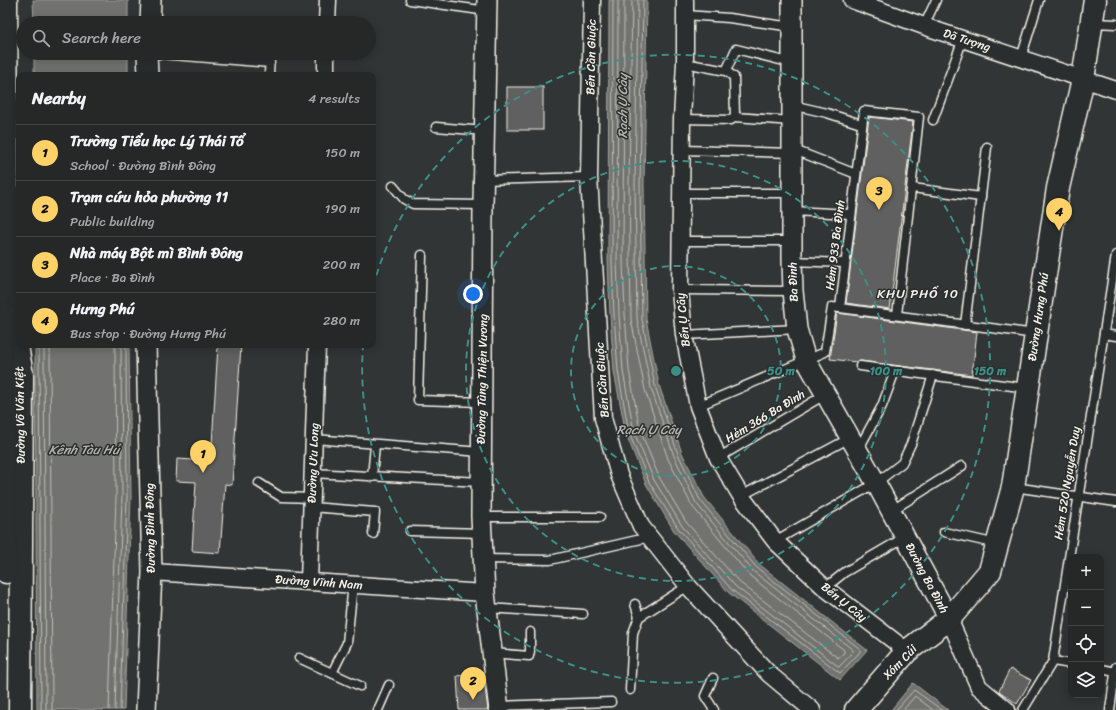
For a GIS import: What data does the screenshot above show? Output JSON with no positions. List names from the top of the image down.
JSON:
{
  "streets": {
    "main road": ["Đường Hưng Phú", "Đường Võ Văn Kiệt", "Xóm Củi"],
    "street": [
      "Dã Tượng",
      "Bến Cần Giuộc",
      "Ba Đình",
      "Bến Ụ Cây",
      "Đường Tùng Thiện Vương",
      "Đường Ưu Long",
      "Đường Bình Đông",
      "Đường Ba Đình",
      "Đường Vĩnh Nam"
    ],
    "lane": ["Hẻm 933 Ba Đình", "Hẻm 366 Ba Đình", "Hẻm 520 Nguyễn Duy"]
  },
  "crossings": [
    ["Dã Tượng", "Đường Hưng Phú"],
    ["Hẻm 933 Ba Đình", "Ba Đình"],
    ["Ba Đình", "Hẻm 366 Ba Đình"],
    ["Ba Đình", "Đường Ba Đình"],
    ["Đường Hưng Phú", "Đường Ba Đình"],
    ["Đường Hưng Phú", "Xóm Củi"],
    ["Bến Ụ Cây", "Hẻm 366 Ba Đình"],
    ["Bến Ụ Cây", "Xóm Củi"],
    ["Đường Tùng Thiện Vương", "Đường Vĩnh Nam"],
    ["Đường Ưu Long", "Đường Vĩnh Nam"],
    ["Đường Bình Đông", "Đường Vĩnh Nam"],
    ["Đường Ba Đình", "Xóm Củi"]
  ],
  "districts": ["KHU PHỐ 10"],
  "water": ["Rạch Ụ Cây", "Kênh Tàu Hủ"],
  "page": {
    "search": "Search here",
    "heading": ["Nearby", "4 results"],
    "list": [
      {
        "mark": "1",
        "name": "Trường Tiểu học Lý Thái Tổ",
        "note": "School · Đường Bình Đông",
        "value": "150 m"
      },
      {
        "mark": "2",
        "name": "Trạm cứu hỏa phường 11",
        "note": "Public building",
        "value": "190 m"
      },
      {
        "mark": "3",
        "name": "Nhà máy Bột mì Bình Đông",
        "note": "Place · Ba Đình",
        "value": "200 m"
      },
      {
        "mark": "4",
        "name": "Hưng Phú",
        "note": "Bus stop · Đường Hưng Phú",
        "value": "280 m"
      }
    ],
    "pins": [
      "3",
      "4",
      "1",
      "2"
    ],
    "map_buttons": ["+", "−"]
  },
  "rings": ["50 m", "100 m", "150 m"]
}
